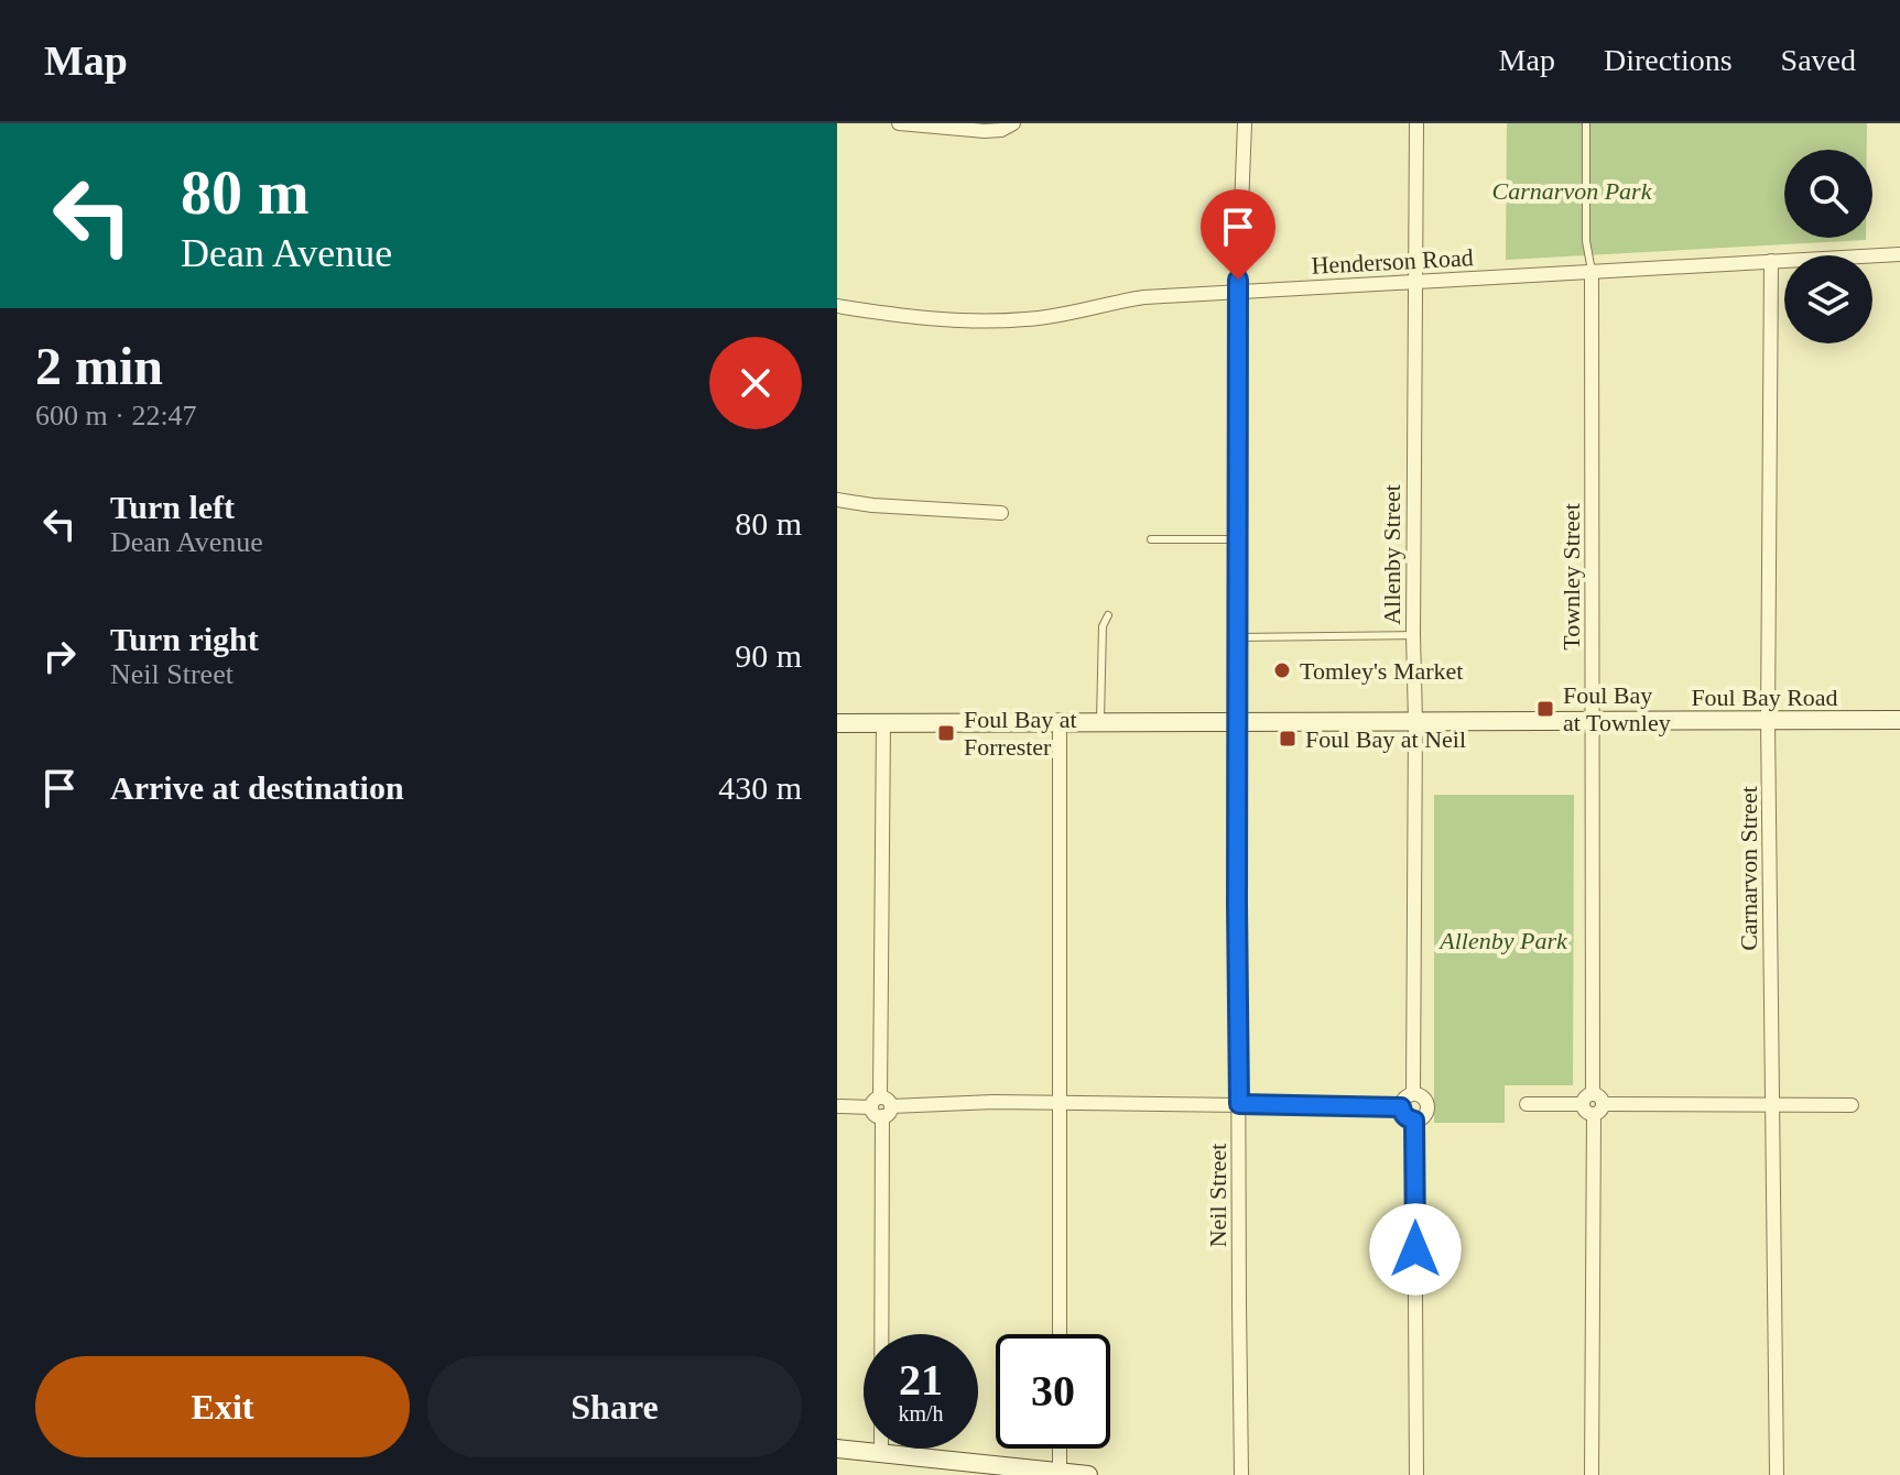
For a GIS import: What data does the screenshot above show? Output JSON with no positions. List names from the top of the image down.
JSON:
{
  "streets": {
    "main road": ["Foul Bay Road"],
    "street": [
      "Henderson Road",
      "Allenby Street",
      "Townley Street",
      "Carnarvon Street",
      "Neil Street"
    ]
  },
  "crossings": [
    ["Henderson Road", "Allenby Street"],
    ["Henderson Road", "Townley Street"],
    ["Henderson Road", "Carnarvon Street"],
    ["Henderson Road", "Neil Street"],
    ["Allenby Street", "Foul Bay Road"],
    ["Townley Street", "Foul Bay Road"],
    ["Foul Bay Road", "Carnarvon Street"],
    ["Foul Bay Road", "Neil Street"]
  ],
  "parks": ["Carnarvon Park", "Allenby Park"],
  "places": {
    "other": ["Tomley's Market"],
    "transit": ["Foul Bay at Townley", "Foul Bay at Forrester", "Foul Bay at Neil"]
  },
  "page": {
    "header": "Map",
    "nav": ["Map", "Directions", "Saved"],
    "turn": ["80 m", "Dean Avenue"],
    "heading": ["2 min", "600 m · 22:47"],
    "list": [
      {
        "name": "Turn left",
        "note": "Dean Avenue",
        "value": "80 m"
      },
      {
        "name": "Turn right",
        "note": "Neil Street",
        "value": "90 m"
      },
      {
        "name": "Arrive at destination",
        "value": "430 m"
      }
    ],
    "speed": "21 km/h",
    "limit": "30",
    "buttons": ["Exit", "Share"]
  }
}
